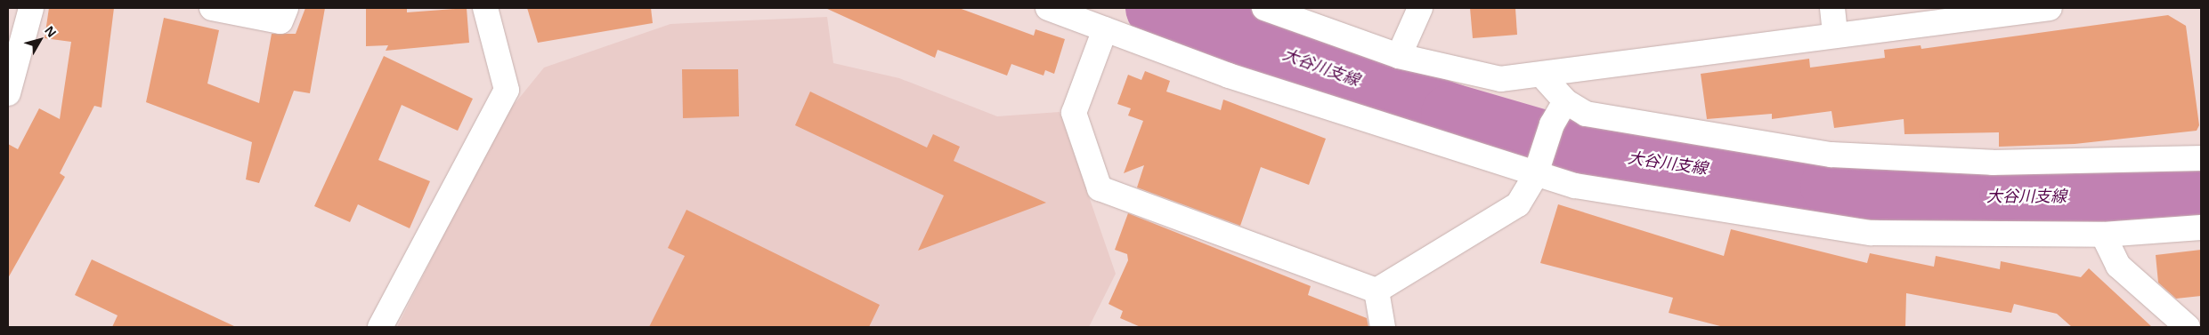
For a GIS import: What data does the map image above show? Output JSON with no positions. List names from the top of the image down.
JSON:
{
  "water": ["大谷川支線"],
  "north": "top right"
}
